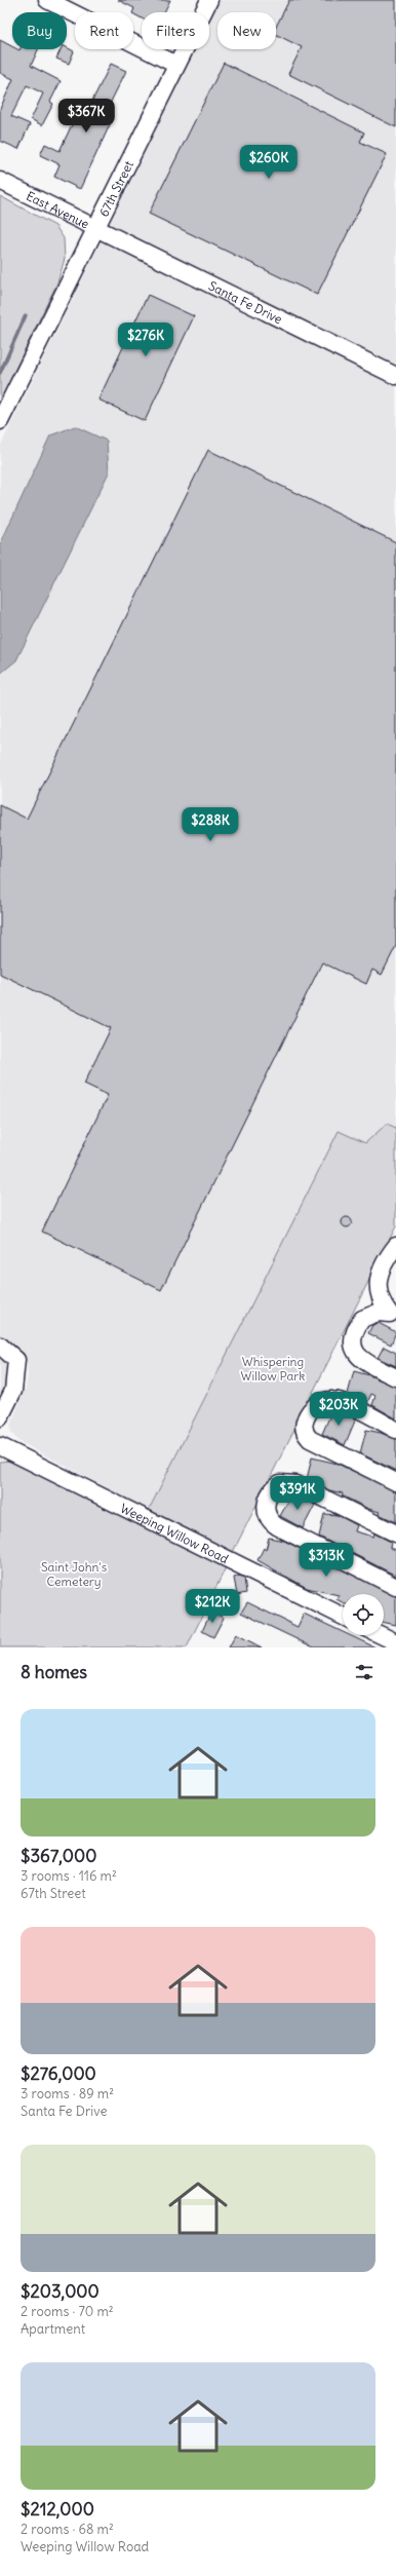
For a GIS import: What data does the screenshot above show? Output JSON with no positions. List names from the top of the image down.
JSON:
{
  "streets": {
    "street": [
      "67th Street",
      "East Avenue",
      "Santa Fe Drive",
      "Weeping Willow Road"
    ]
  },
  "crossings": [
    ["67th Street", "East Avenue"],
    ["67th Street", "Santa Fe Drive"],
    ["East Avenue", "Santa Fe Drive"]
  ],
  "parks": ["Whispering Willow Park", "Saint John's Cemetery"],
  "page": {
    "chip": [
      "Buy",
      "Rent",
      "Filters",
      "New"
    ],
    "price": [
      "$367K",
      "$260K",
      "$276K",
      "$288K",
      "$203K",
      "$391K",
      "$313K",
      "$212K"
    ],
    "heading": "8 homes",
    "list": [
      {
        "name": "$367,000",
        "note": "3 rooms · 116 m² · 67th Street"
      },
      {
        "name": "$276,000",
        "note": "3 rooms · 89 m² · Santa Fe Drive"
      },
      {
        "name": "$203,000",
        "note": "2 rooms · 70 m² · Apartment"
      },
      {
        "name": "$212,000",
        "note": "2 rooms · 68 m² · Weeping Willow Road"
      }
    ]
  }
}
